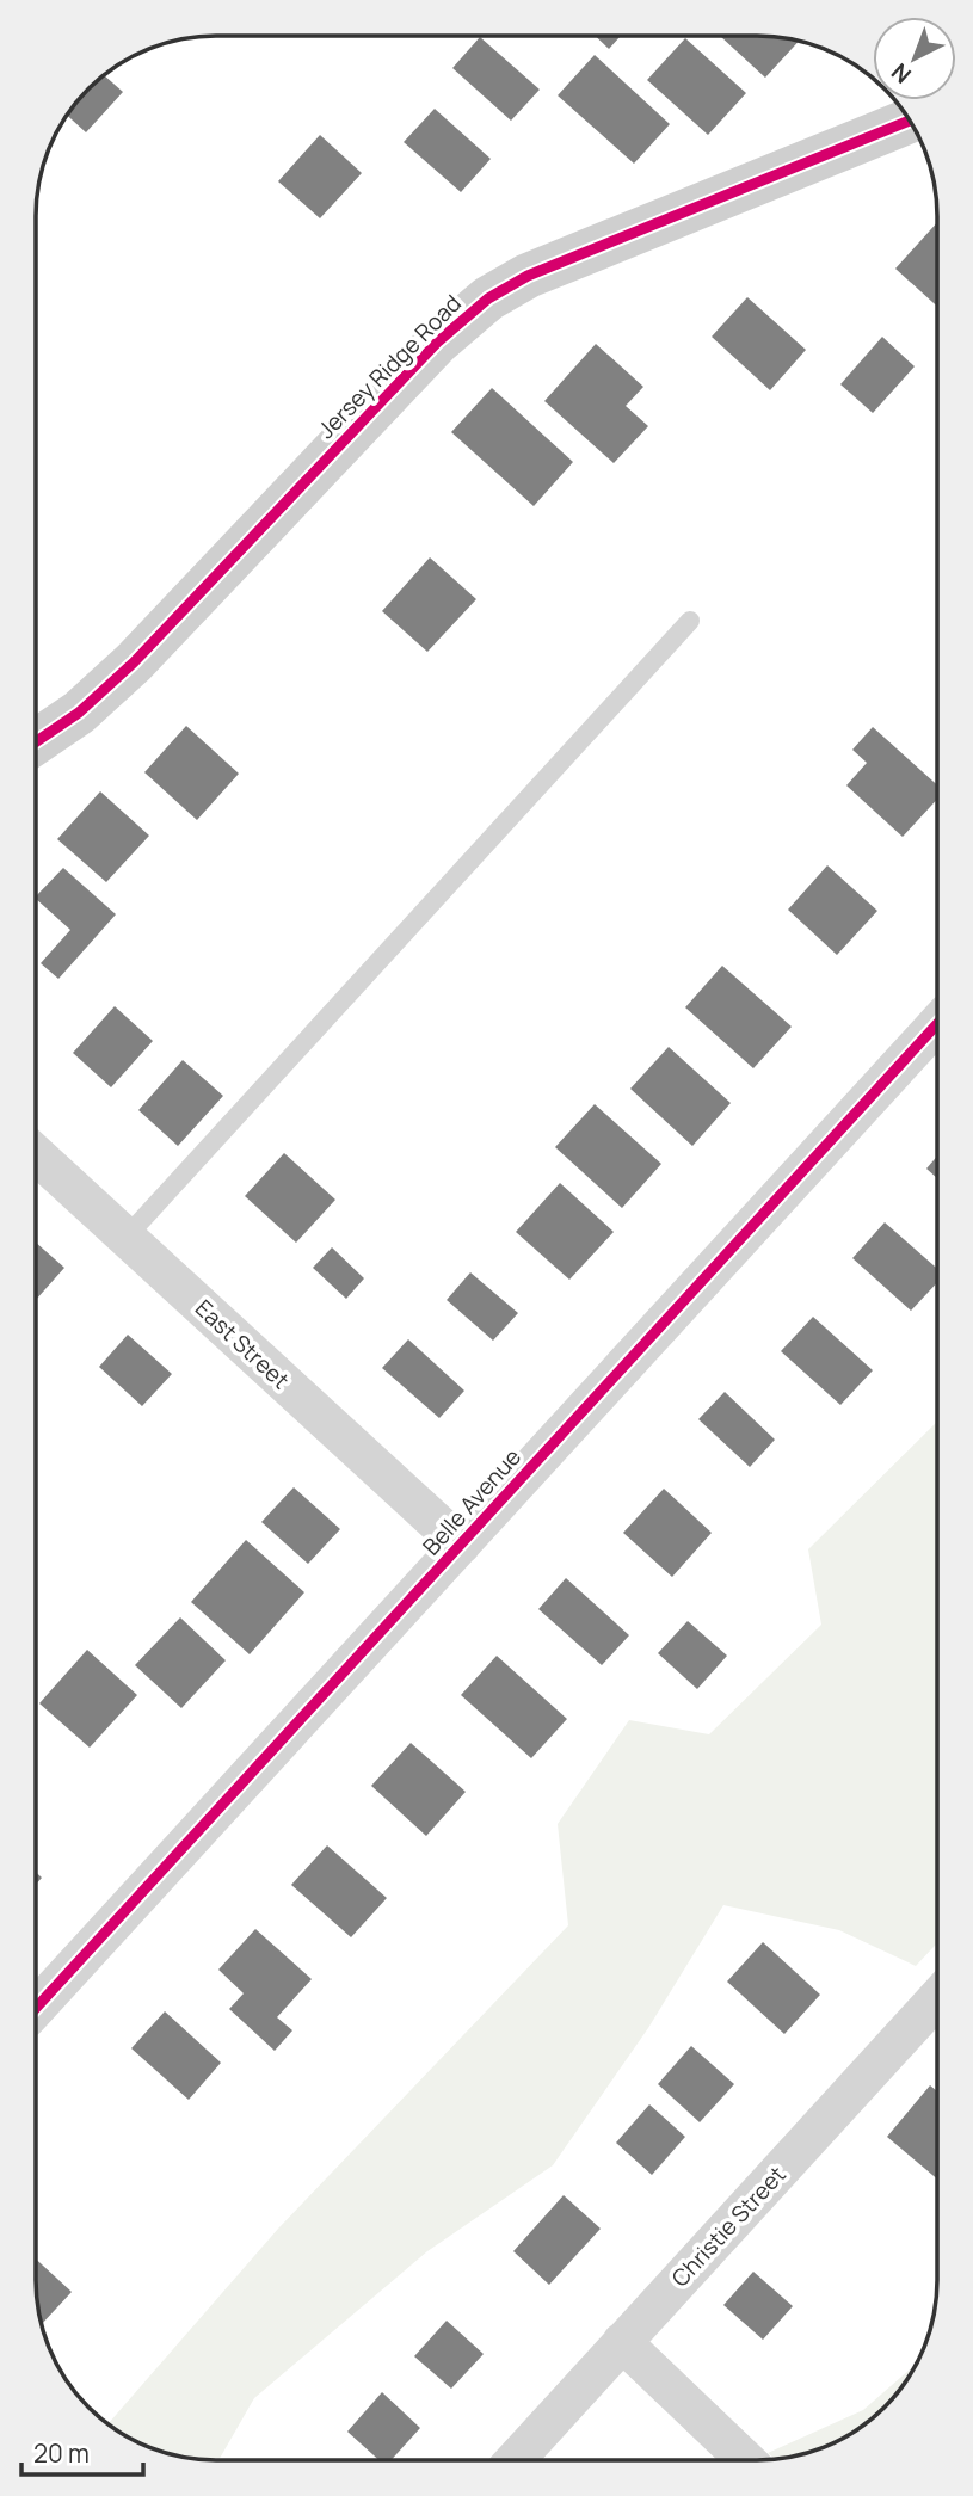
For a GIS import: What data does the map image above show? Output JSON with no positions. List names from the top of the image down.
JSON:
{
  "streets": {
    "street": [
      "Jersey Ridge Road",
      "East Street",
      "Belle Avenue",
      "Christie Street"
    ]
  },
  "crossings": [
    ["East Street", "Belle Avenue"]
  ],
  "scale_bar": "20 m",
  "north": "bottom left"
}
